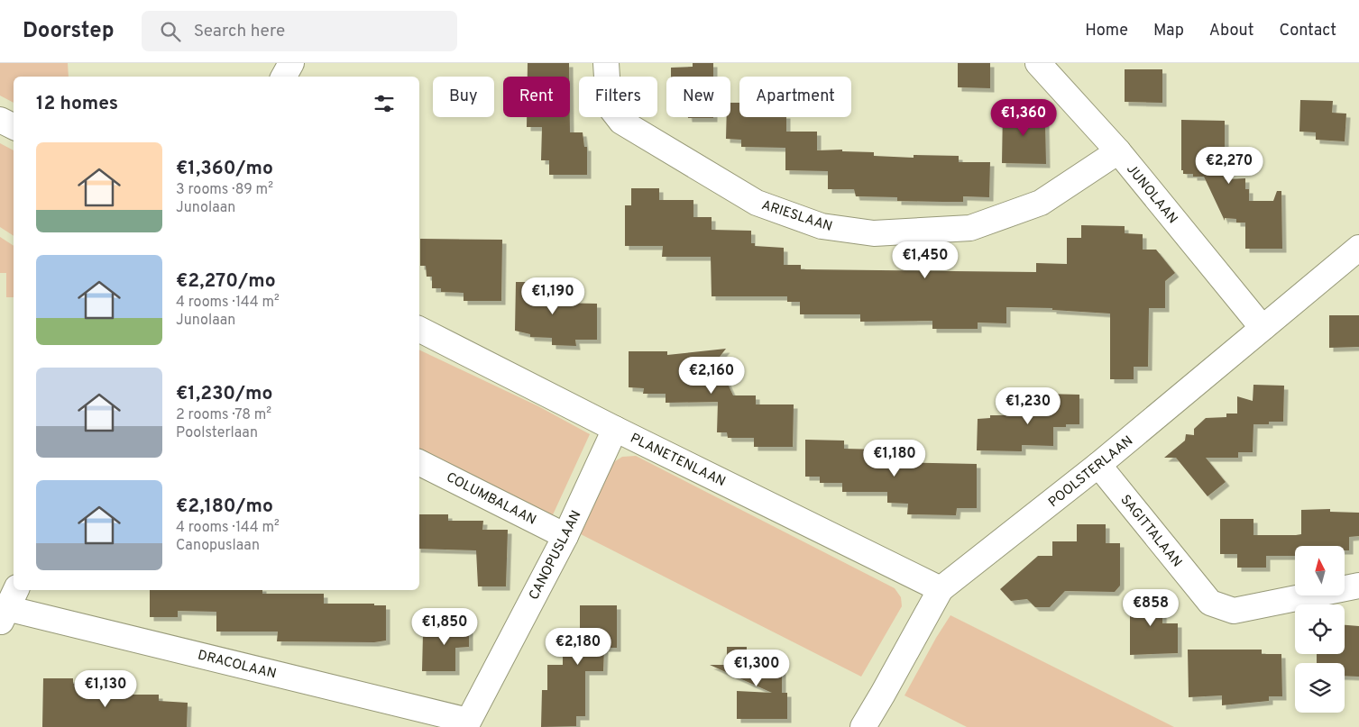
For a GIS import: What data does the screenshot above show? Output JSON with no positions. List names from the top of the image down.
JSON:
{
  "streets": {
    "street": [
      "JUNOLAAN",
      "ARIESLAAN",
      "PLANETENLAAN",
      "POOLSTERLAAN",
      "COLUMBALAAN",
      "SAGITTALAAN",
      "CANOPUSLAAN",
      "DRACOLAAN"
    ]
  },
  "crossings": [
    ["JUNOLAAN", "ARIESLAAN"],
    ["JUNOLAAN", "POOLSTERLAAN"],
    ["PLANETENLAAN", "POOLSTERLAAN"],
    ["PLANETENLAAN", "CANOPUSLAAN"],
    ["POOLSTERLAAN", "SAGITTALAAN"],
    ["COLUMBALAAN", "CANOPUSLAAN"],
    ["CANOPUSLAAN", "DRACOLAAN"]
  ],
  "north": "top",
  "page": {
    "header": "Doorstep",
    "search": "Search here",
    "nav": [
      "Home",
      "Map",
      "About",
      "Contact"
    ],
    "chip": [
      "Buy",
      "Rent",
      "Filters",
      "New",
      "Apartment"
    ],
    "heading": "12 homes",
    "price": [
      "€1,360",
      "€2,270",
      "€1,450",
      "€1,190",
      "€2,160",
      "€1,230",
      "€1,180",
      "€858",
      "€1,850",
      "€2,180",
      "€1,300",
      "€1,130"
    ],
    "list": [
      {
        "name": "€1,360/mo",
        "note": "3 rooms · 89 m² · Junolaan"
      },
      {
        "name": "€2,270/mo",
        "note": "4 rooms · 144 m² · Junolaan"
      },
      {
        "name": "€1,230/mo",
        "note": "2 rooms · 78 m² · Poolsterlaan"
      },
      {
        "name": "€2,180/mo",
        "note": "4 rooms · 144 m² · Canopuslaan"
      }
    ]
  }
}
